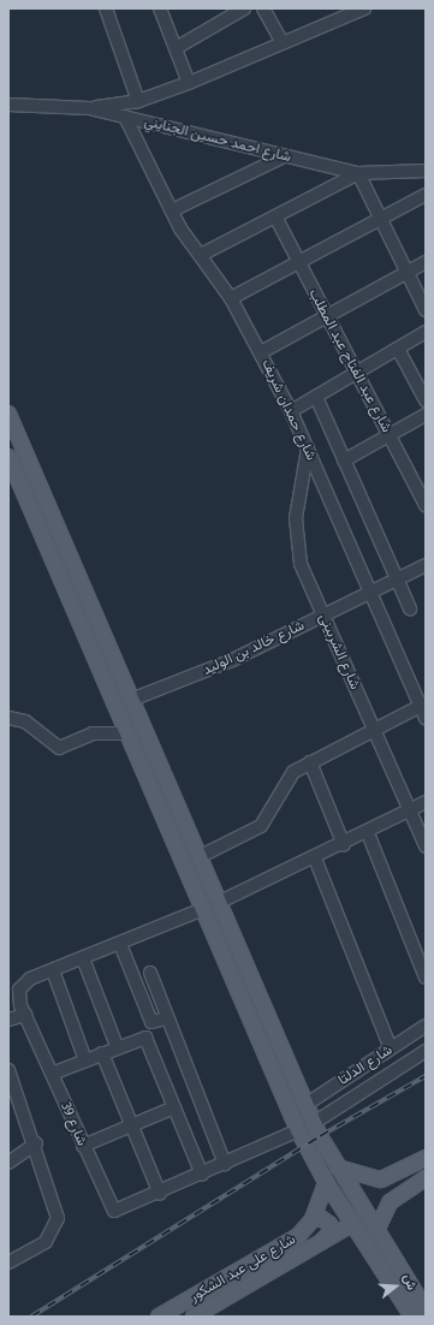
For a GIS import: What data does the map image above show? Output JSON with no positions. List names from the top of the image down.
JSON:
{
  "streets": {
    "main road": ["شارع على عبد الشكور"],
    "street": [
      "شارع احمد حسين الجنايني",
      "شارع عبد الفتاح عبد المطلب",
      "شارع حمدان شريف",
      "شارع خالد بن الوليد",
      "شارع الشربينى",
      "شارع الدلتا",
      "شارع 39"
    ]
  },
  "crossings": [
    ["شارع احمد حسين الجنايني", "شارع حمدان شريف"],
    ["شارع حمدان شريف", "شارع خالد بن الوليد"],
    ["شارع حمدان شريف", "شارع الشربينى"],
    ["شارع خالد بن الوليد", "شارع الشربينى"]
  ],
  "north": "right"
}
